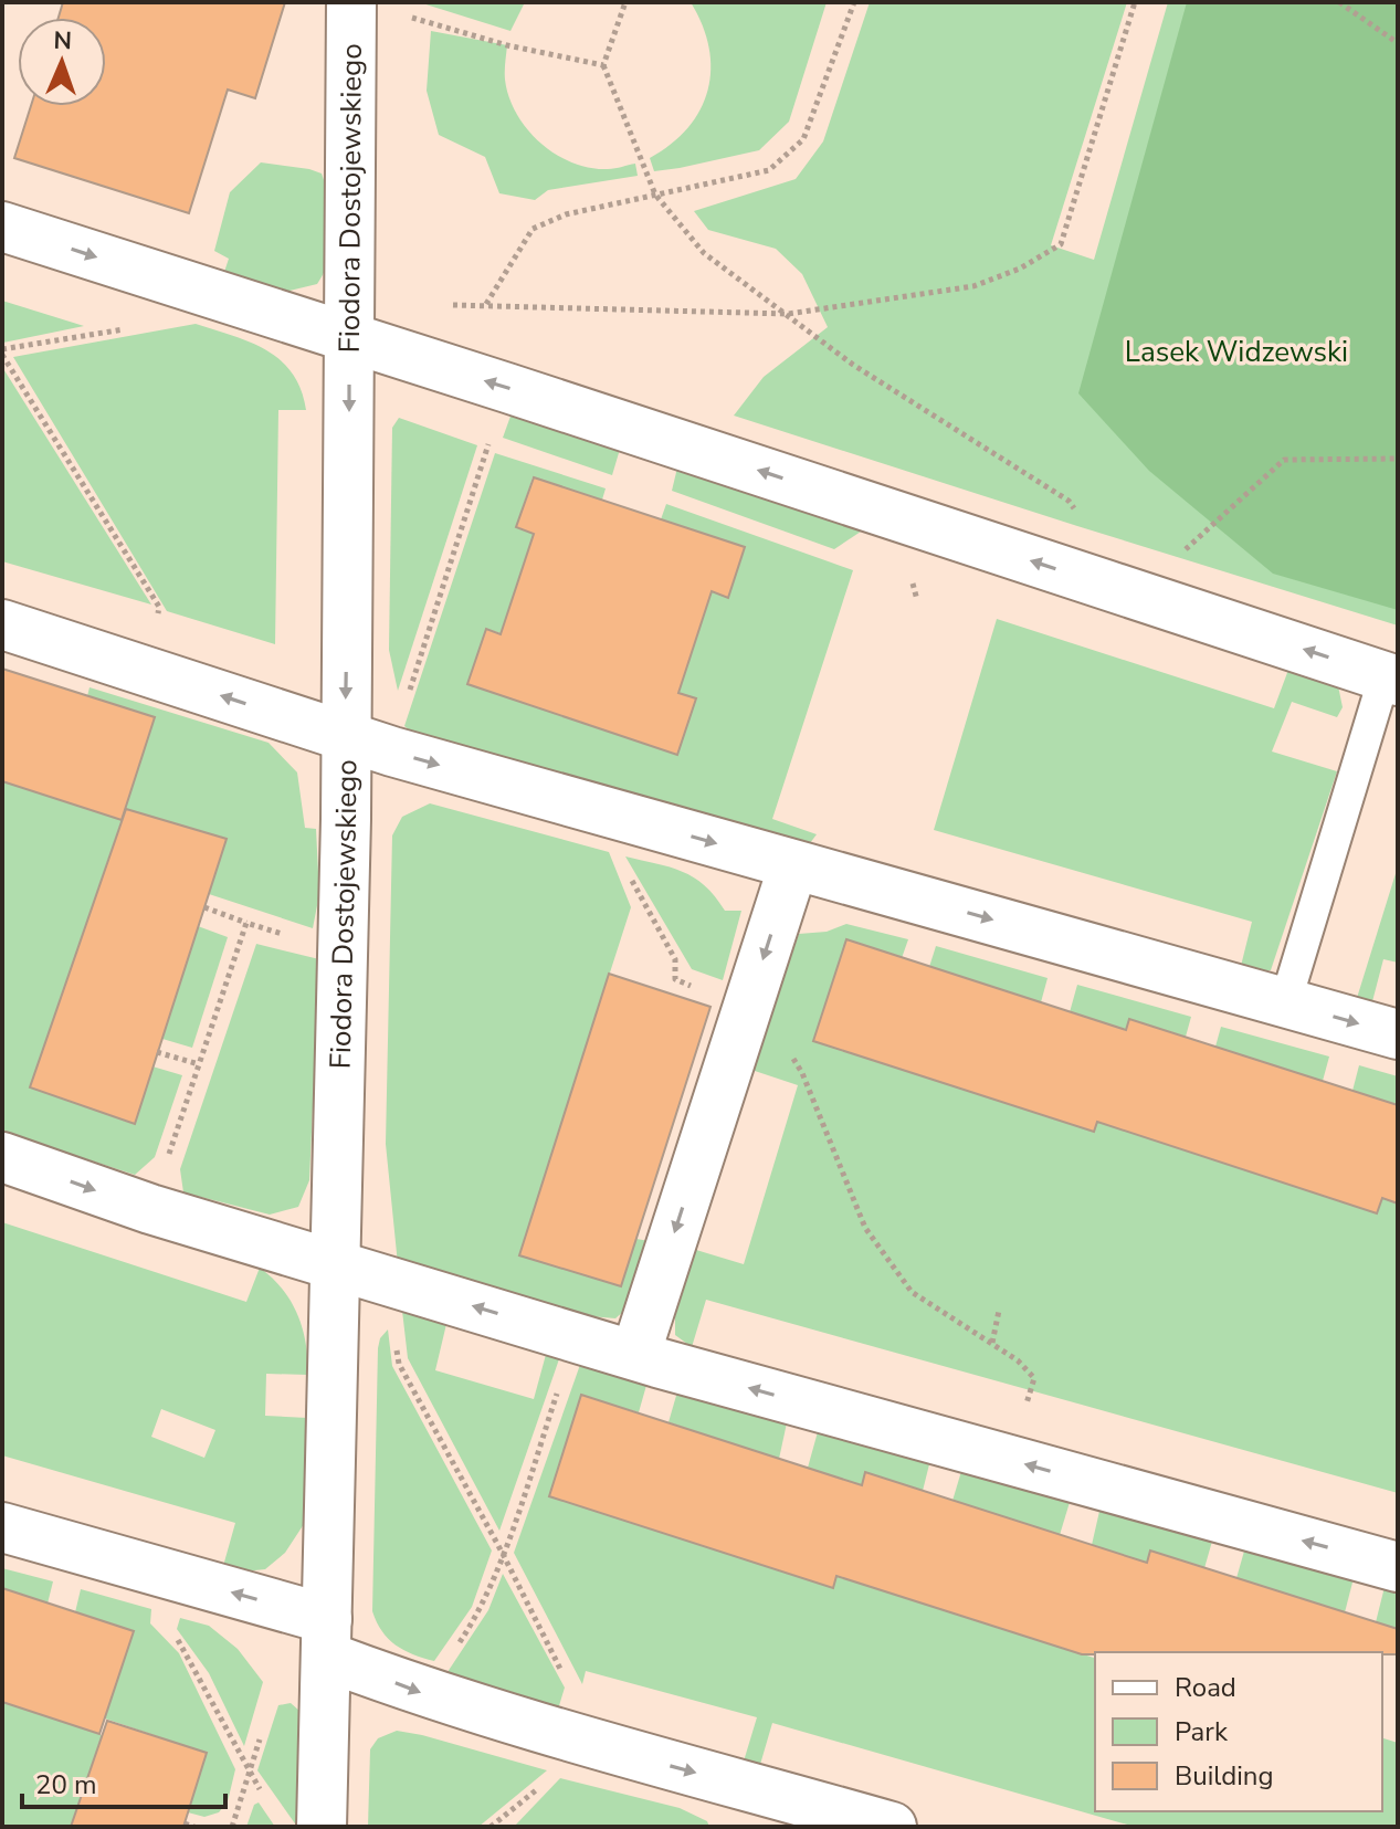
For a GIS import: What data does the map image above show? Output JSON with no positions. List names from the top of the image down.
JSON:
{
  "streets": {
    "street": ["Fiodora Dostojewskiego"]
  },
  "parks": ["Lasek Widzewski"],
  "legend": ["Road", "Park", "Building"],
  "scale_bar": "20 m",
  "north": "top"
}
